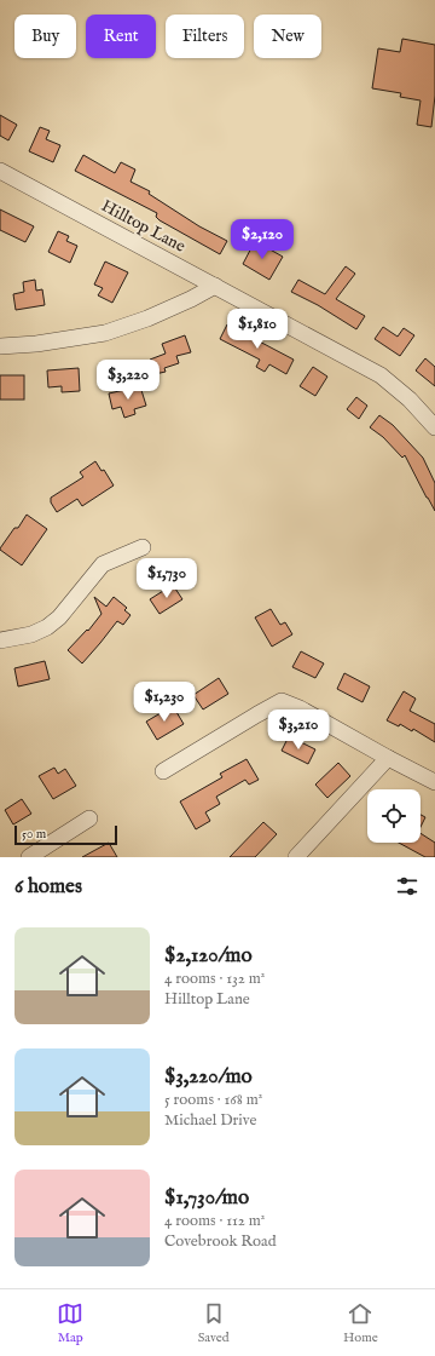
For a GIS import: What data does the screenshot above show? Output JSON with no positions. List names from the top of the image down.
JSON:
{
  "streets": {
    "street": ["Hilltop Lane"]
  },
  "scale_bar": "50 m",
  "page": {
    "chip": [
      "Buy",
      "Rent",
      "Filters",
      "New"
    ],
    "price": [
      "$2,120",
      "$1,810",
      "$3,220",
      "$1,730",
      "$1,230",
      "$3,210"
    ],
    "scale": "50 m",
    "heading": "6 homes",
    "list": [
      {
        "name": "$2,120/mo",
        "note": "4 rooms · 132 m² · Hilltop Lane"
      },
      {
        "name": "$3,220/mo",
        "note": "5 rooms · 168 m² · Michael Drive"
      },
      {
        "name": "$1,730/mo",
        "note": "4 rooms · 112 m² · Covebrook Road"
      }
    ],
    "tabs": ["Map", "Saved", "Home"]
  }
}
